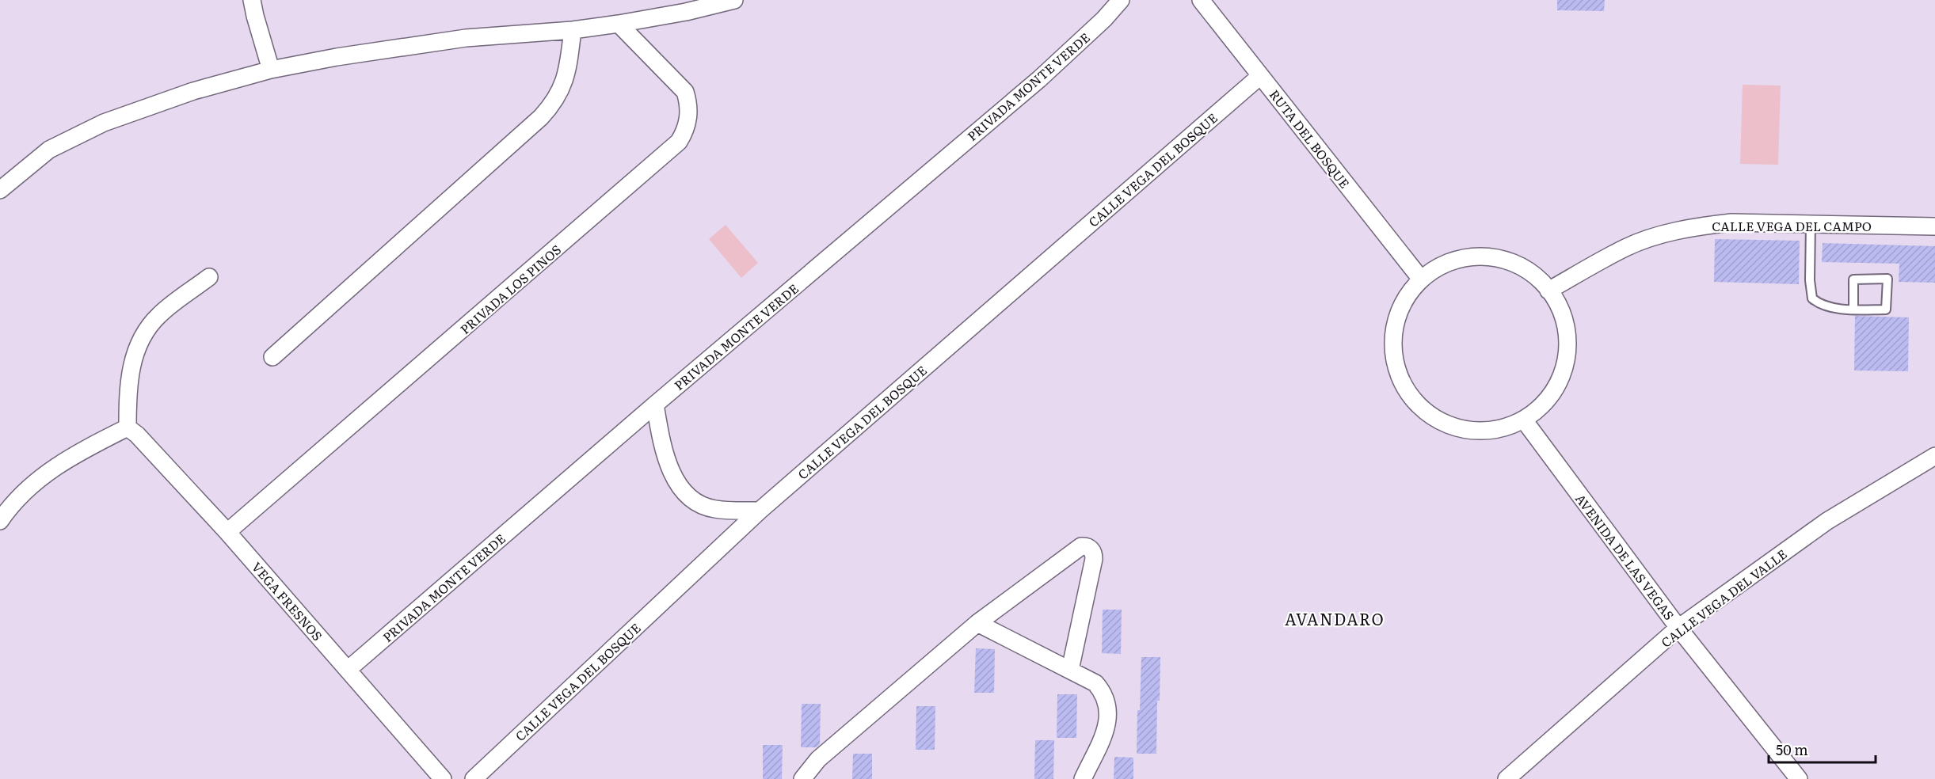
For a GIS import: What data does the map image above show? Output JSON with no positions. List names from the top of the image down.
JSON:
{
  "streets": {
    "street": [
      "PRIVADA MONTE VERDE",
      "RUTA DEL BOSQUE",
      "CALLE VEGA DEL BOSQUE",
      "CALLE VEGA DEL CAMPO",
      "PRIVADA LOS PINOS",
      "AVENIDA DE LAS VEGAS",
      "CALLE VEGA DEL VALLE",
      "VEGA FRESNOS"
    ]
  },
  "crossings": [
    ["PRIVADA MONTE VERDE", "VEGA FRESNOS"],
    ["RUTA DEL BOSQUE", "CALLE VEGA DEL BOSQUE"],
    ["PRIVADA LOS PINOS", "VEGA FRESNOS"],
    ["AVENIDA DE LAS VEGAS", "CALLE VEGA DEL VALLE"]
  ],
  "districts": ["AVANDARO"],
  "scale_bar": "50 m"
}
